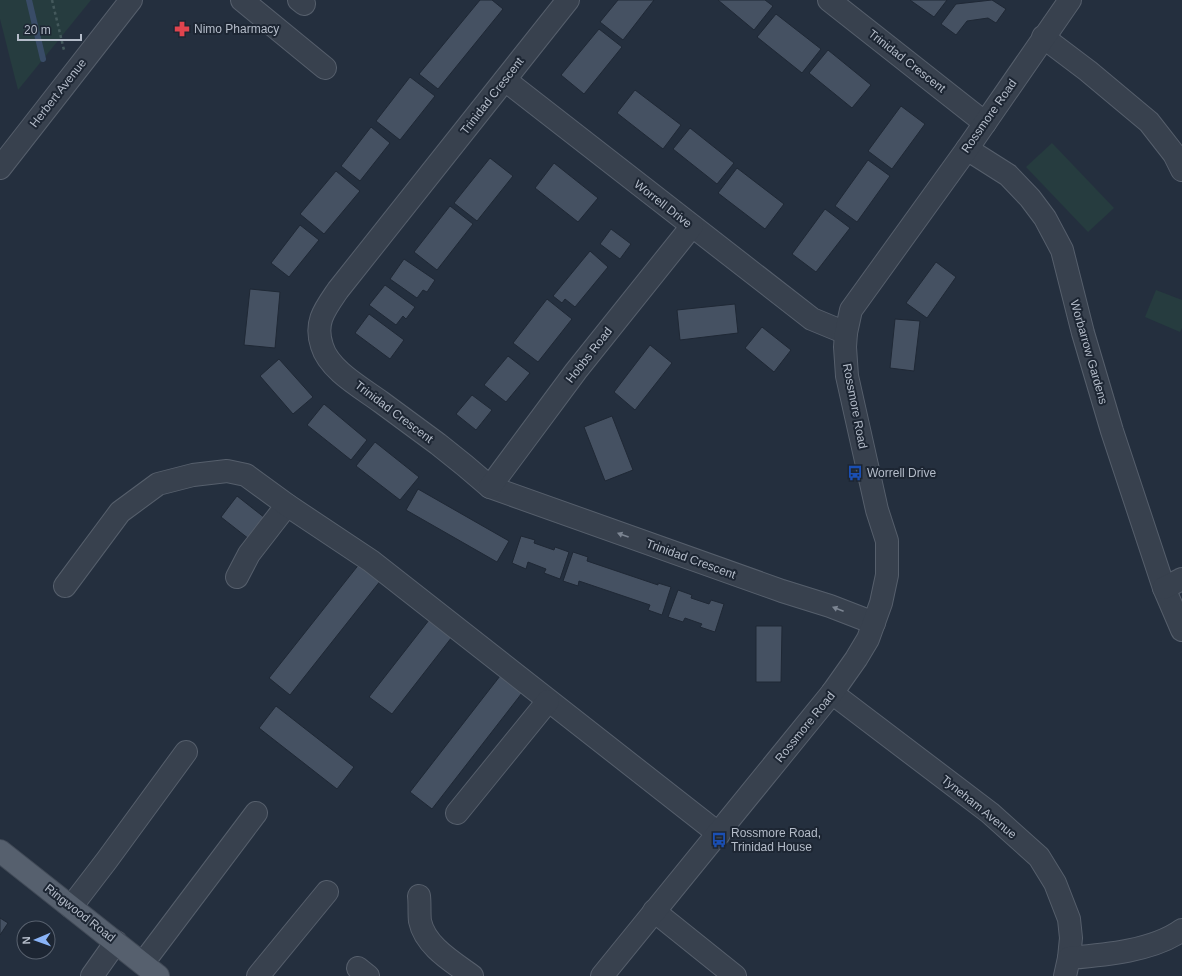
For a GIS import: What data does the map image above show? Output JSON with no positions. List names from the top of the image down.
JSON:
{
  "streets": {
    "main road": ["Ringwood Road"],
    "street": [
      "Trinidad Crescent",
      "Herbert Avenue",
      "Rossmore Road",
      "Worrell Drive",
      "Worbarrow Gardens",
      "Hobbs Road",
      "Tyneham Avenue"
    ]
  },
  "crossings": [
    ["Trinidad Crescent", "Rossmore Road"],
    ["Trinidad Crescent", "Worrell Drive"],
    ["Trinidad Crescent", "Hobbs Road"],
    ["Rossmore Road", "Worrell Drive"],
    ["Rossmore Road", "Worbarrow Gardens"],
    ["Rossmore Road", "Tyneham Avenue"],
    ["Worrell Drive", "Hobbs Road"]
  ],
  "places": {
    "pharmacy": ["Nimo Pharmacy"],
    "bus stop": ["Worrell Drive", "Rossmore Road, Trinidad House"]
  },
  "scale_bar": "20 m",
  "north": "left"
}
